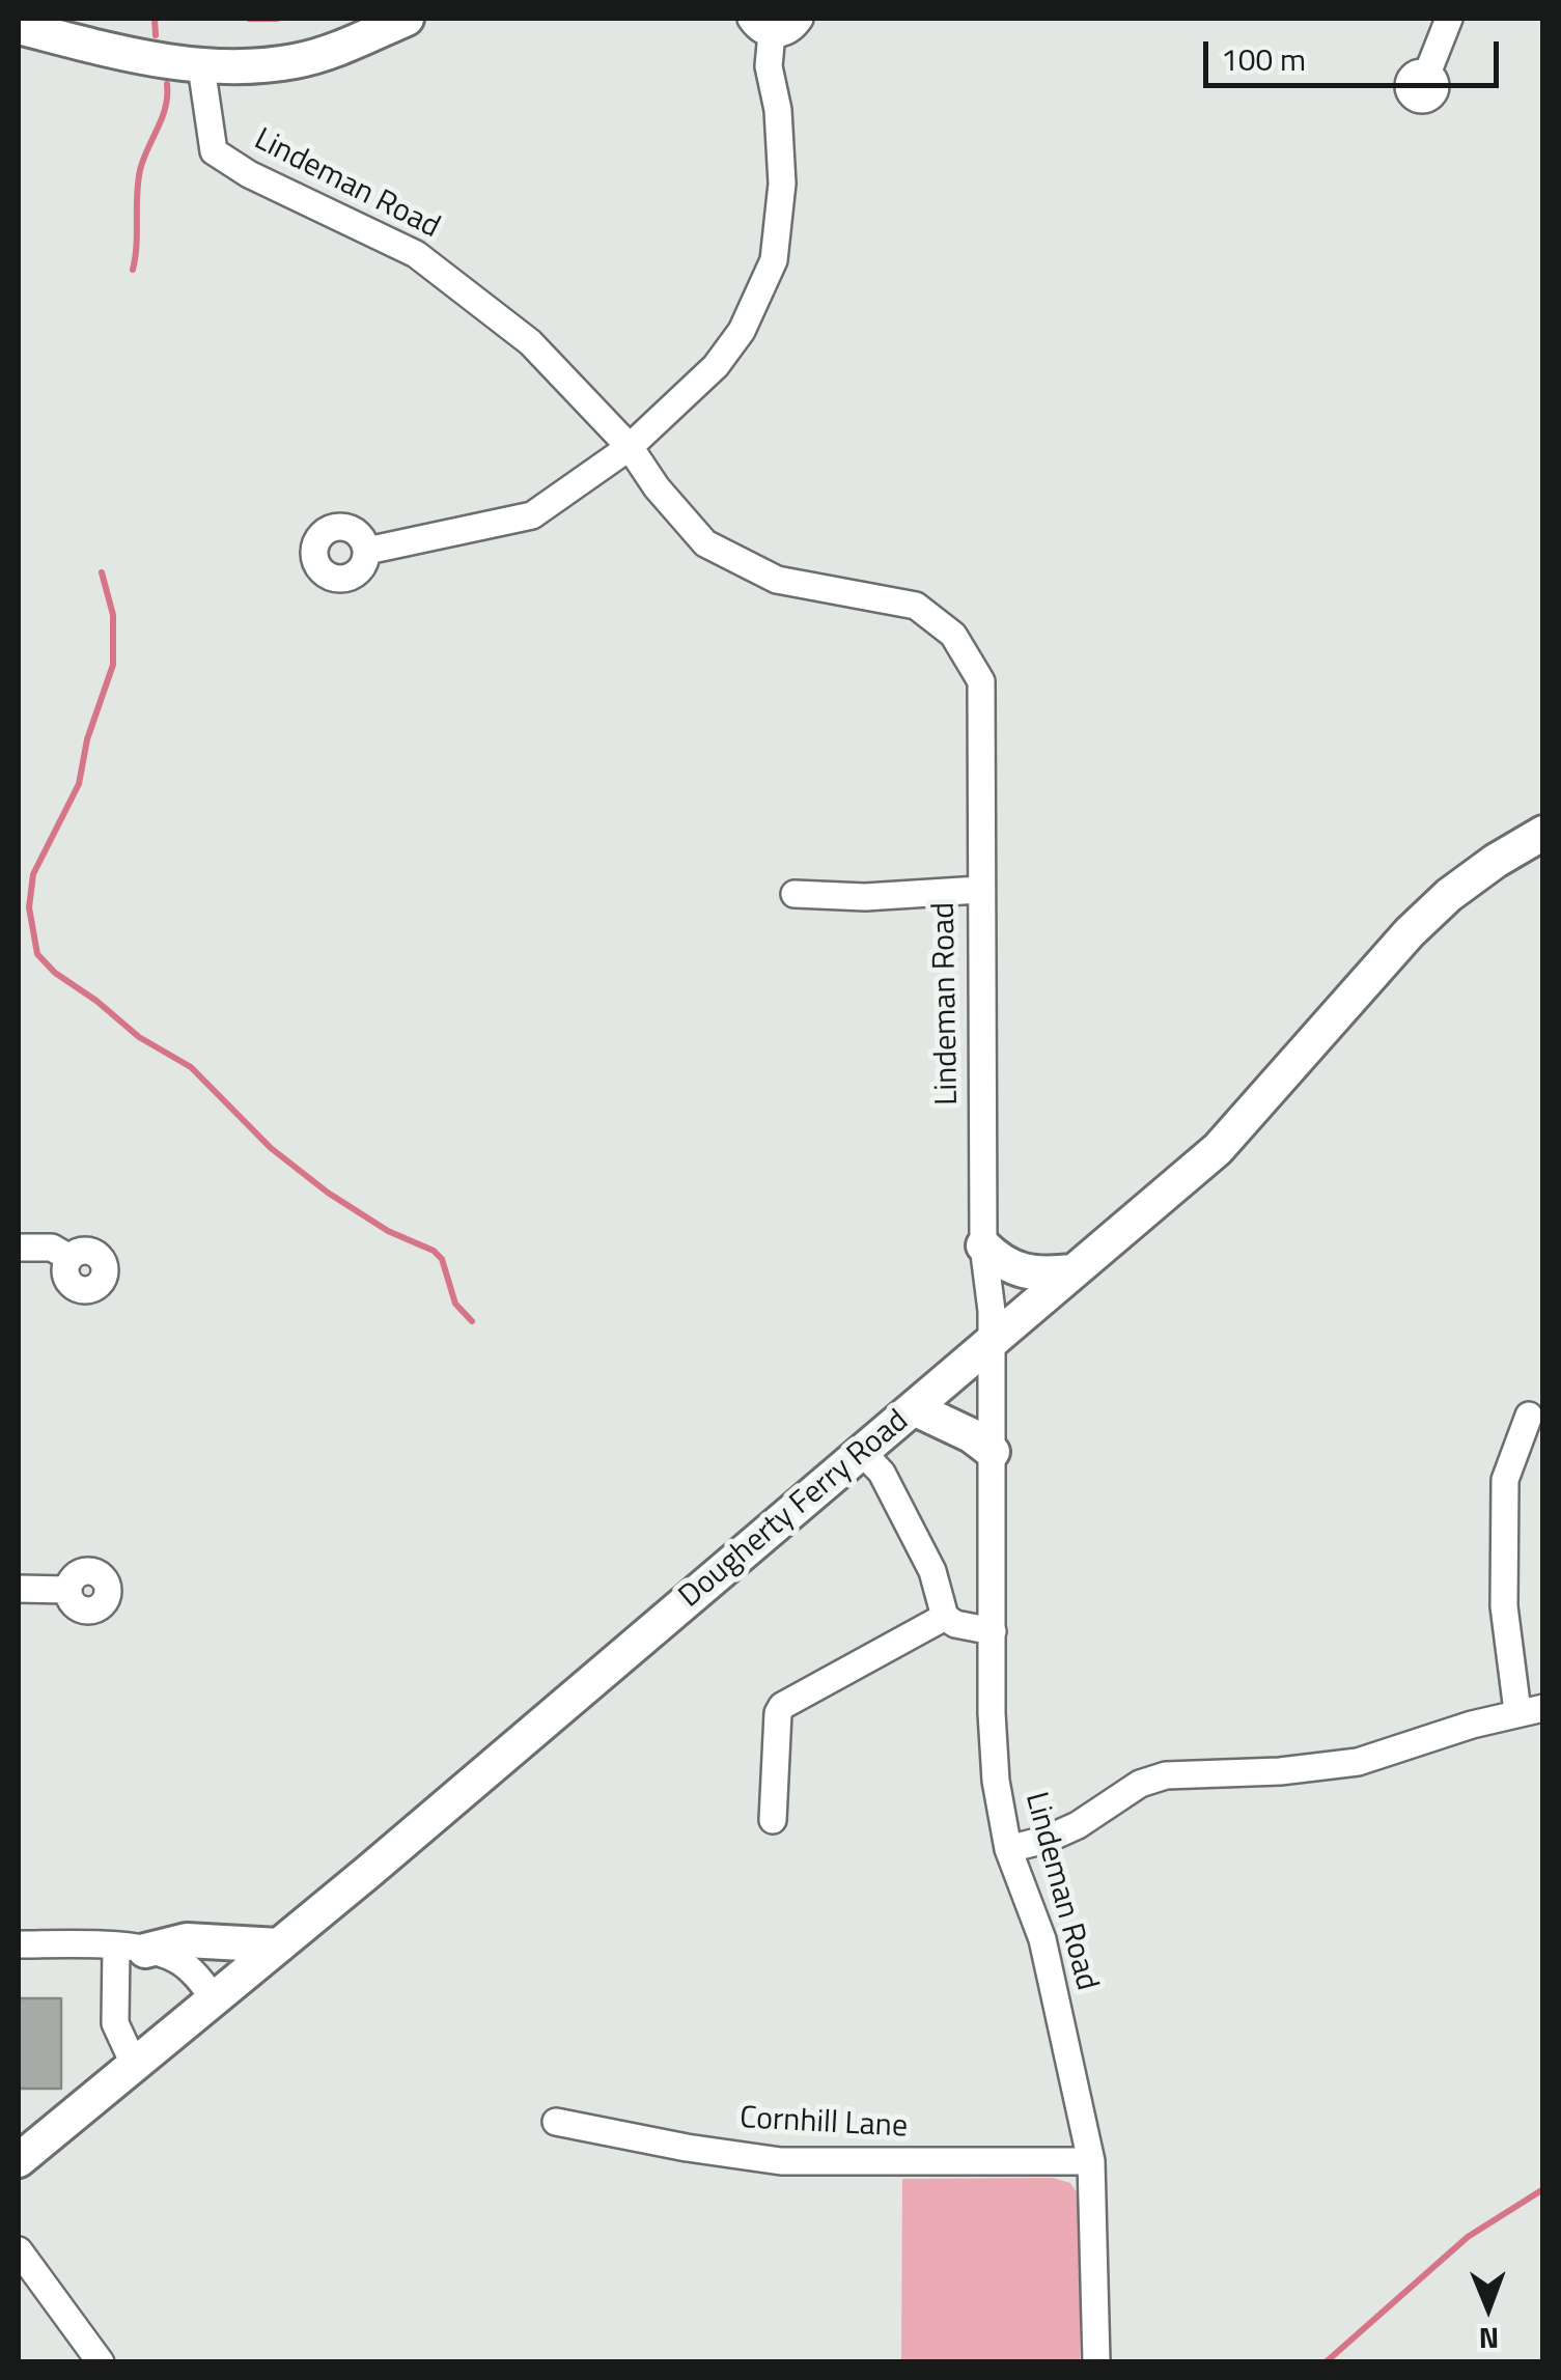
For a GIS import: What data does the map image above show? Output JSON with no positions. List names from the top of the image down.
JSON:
{
  "streets": {
    "main road": ["Dougherty Ferry Road"],
    "street": ["Lindeman Road", "Cornhill Lane"]
  },
  "crossings": [
    ["Lindeman Road", "Dougherty Ferry Road"],
    ["Lindeman Road", "Cornhill Lane"]
  ],
  "scale_bar": "100 m",
  "north": "bottom"
}
